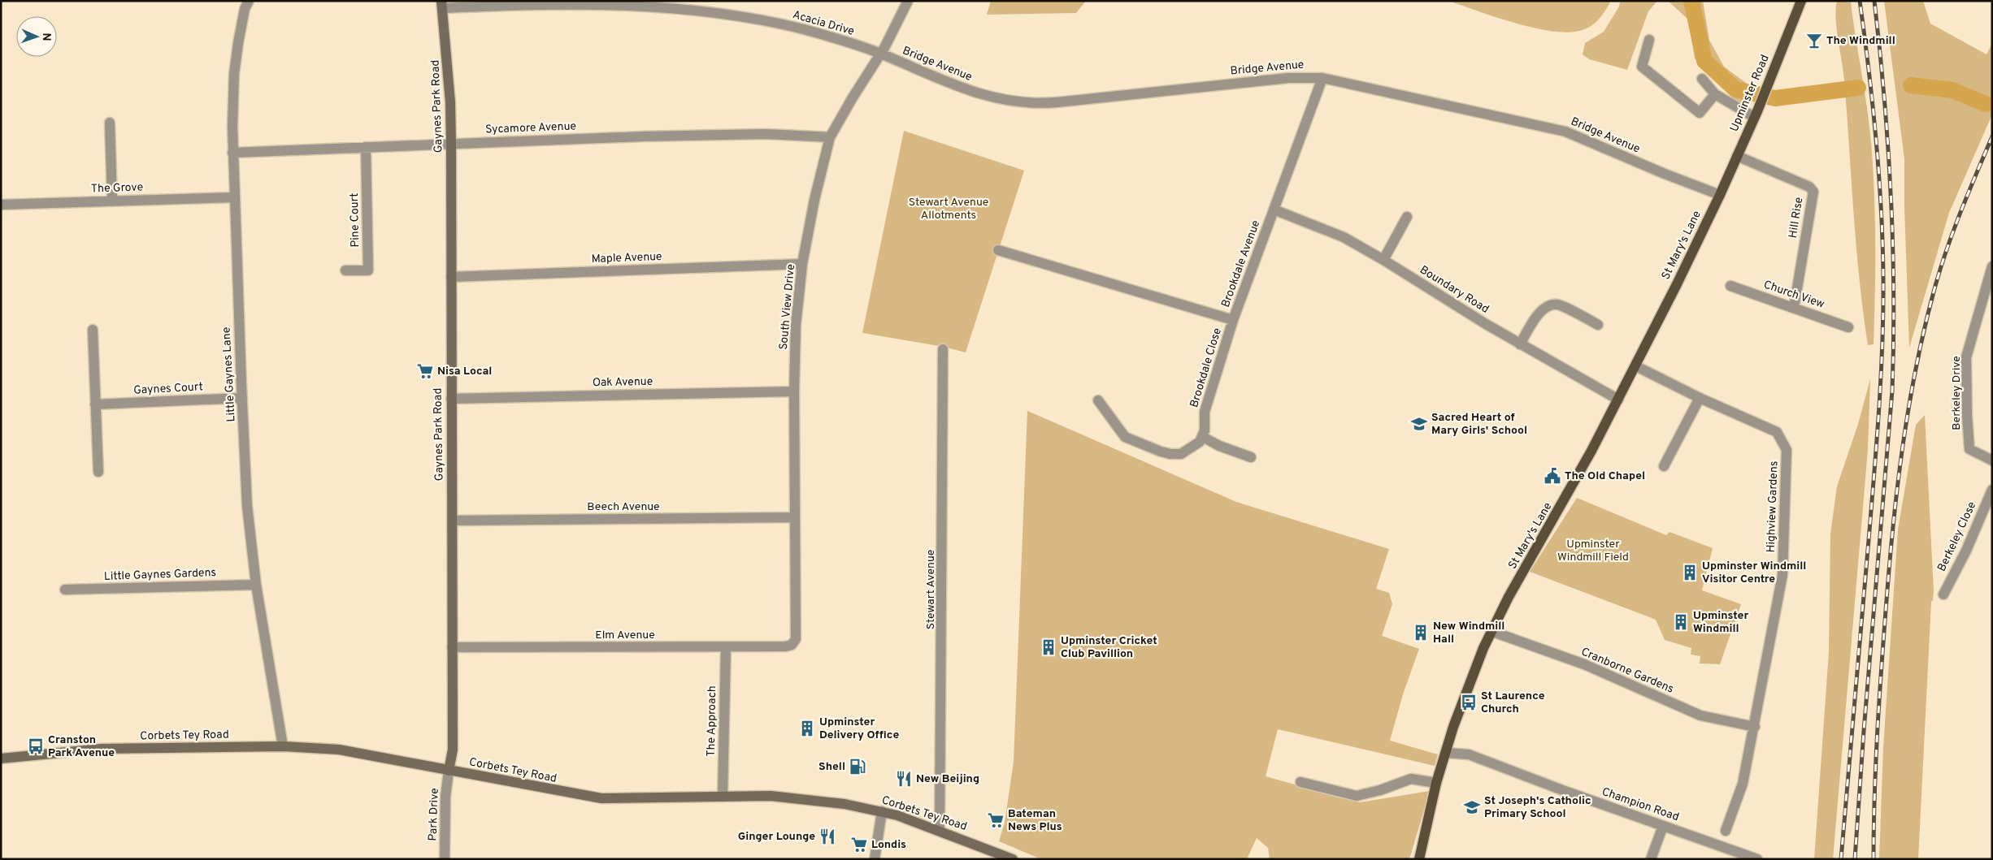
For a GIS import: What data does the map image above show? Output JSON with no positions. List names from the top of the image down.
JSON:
{
  "streets": {
    "main road": [
      "Upminster Road",
      "Gaynes Park Road",
      "St Mary's Lane",
      "Corbets Tey Road"
    ],
    "street": [
      "Acacia Drive",
      "Bridge Avenue",
      "Sycamore Avenue",
      "The Grove",
      "Hill Rise",
      "Pine Court",
      "Maple Avenue",
      "Brookdale Avenue",
      "Boundary Road",
      "Church View",
      "South View Drive",
      "Brookdale Close",
      "Little Gaynes Lane",
      "Oak Avenue",
      "Gaynes Court",
      "Berkeley Drive",
      "Beech Avenue",
      "Highview Gardens",
      "Berkeley Close",
      "Little Gaynes Gardens",
      "Stewart Avenue",
      "Elm Avenue",
      "Cranborne Gardens",
      "The Approach",
      "Champion Road",
      "Park Drive"
    ]
  },
  "crossings": [
    ["Acacia Drive", "Bridge Avenue"],
    ["Acacia Drive", "Gaynes Park Road"],
    ["Acacia Drive", "South View Drive"],
    ["Bridge Avenue", "Upminster Road"],
    ["Bridge Avenue", "St Mary's Lane"],
    ["Bridge Avenue", "Brookdale Avenue"],
    ["Bridge Avenue", "South View Drive"],
    ["Upminster Road", "Hill Rise"],
    ["Upminster Road", "St Mary's Lane"],
    ["Gaynes Park Road", "Sycamore Avenue"],
    ["Gaynes Park Road", "Maple Avenue"],
    ["Gaynes Park Road", "Oak Avenue"],
    ["Gaynes Park Road", "Beech Avenue"],
    ["Gaynes Park Road", "Elm Avenue"],
    ["Gaynes Park Road", "Corbets Tey Road"],
    ["Gaynes Park Road", "Park Drive"],
    ["Sycamore Avenue", "Pine Court"],
    ["Sycamore Avenue", "South View Drive"],
    ["Sycamore Avenue", "Little Gaynes Lane"],
    ["The Grove", "Little Gaynes Lane"],
    ["Hill Rise", "Church View"],
    ["St Mary's Lane", "Boundary Road"],
    ["St Mary's Lane", "Highview Gardens"],
    ["St Mary's Lane", "Cranborne Gardens"],
    ["St Mary's Lane", "Champion Road"],
    ["Maple Avenue", "South View Drive"],
    ["Brookdale Avenue", "Boundary Road"],
    ["Brookdale Avenue", "Brookdale Close"],
    ["South View Drive", "Oak Avenue"],
    ["South View Drive", "Beech Avenue"],
    ["South View Drive", "Elm Avenue"],
    ["Little Gaynes Lane", "Gaynes Court"],
    ["Little Gaynes Lane", "Little Gaynes Gardens"],
    ["Little Gaynes Lane", "Corbets Tey Road"],
    ["Highview Gardens", "Cranborne Gardens"],
    ["Stewart Avenue", "Corbets Tey Road"],
    ["Elm Avenue", "The Approach"],
    ["The Approach", "Corbets Tey Road"],
    ["Corbets Tey Road", "Park Drive"]
  ],
  "parks": ["Stewart Avenue Allotments", "Upminster Windmill Field"],
  "places": {
    "bar": ["The Windmill"],
    "supermarket": ["Nisa Local", "Bateman News Plus", "Londis"],
    "school or university": ["Sacred Heart of Mary Girls' School", "St Joseph's Catholic Primary School"],
    "public building": ["The Old Chapel"],
    "building": [
      "Upminster Windmill Visitor Centre",
      "Upminster Windmill",
      "New Windmill Hall",
      "Upminster Cricket Club Pavillion",
      "Upminster Delivery Office"
    ],
    "bus stop": ["St Laurence Church", "Cranston Park Avenue"],
    "fuel station": ["Shell"],
    "restaurant": ["New Beijing", "Ginger Lounge"]
  },
  "north": "right"
}
